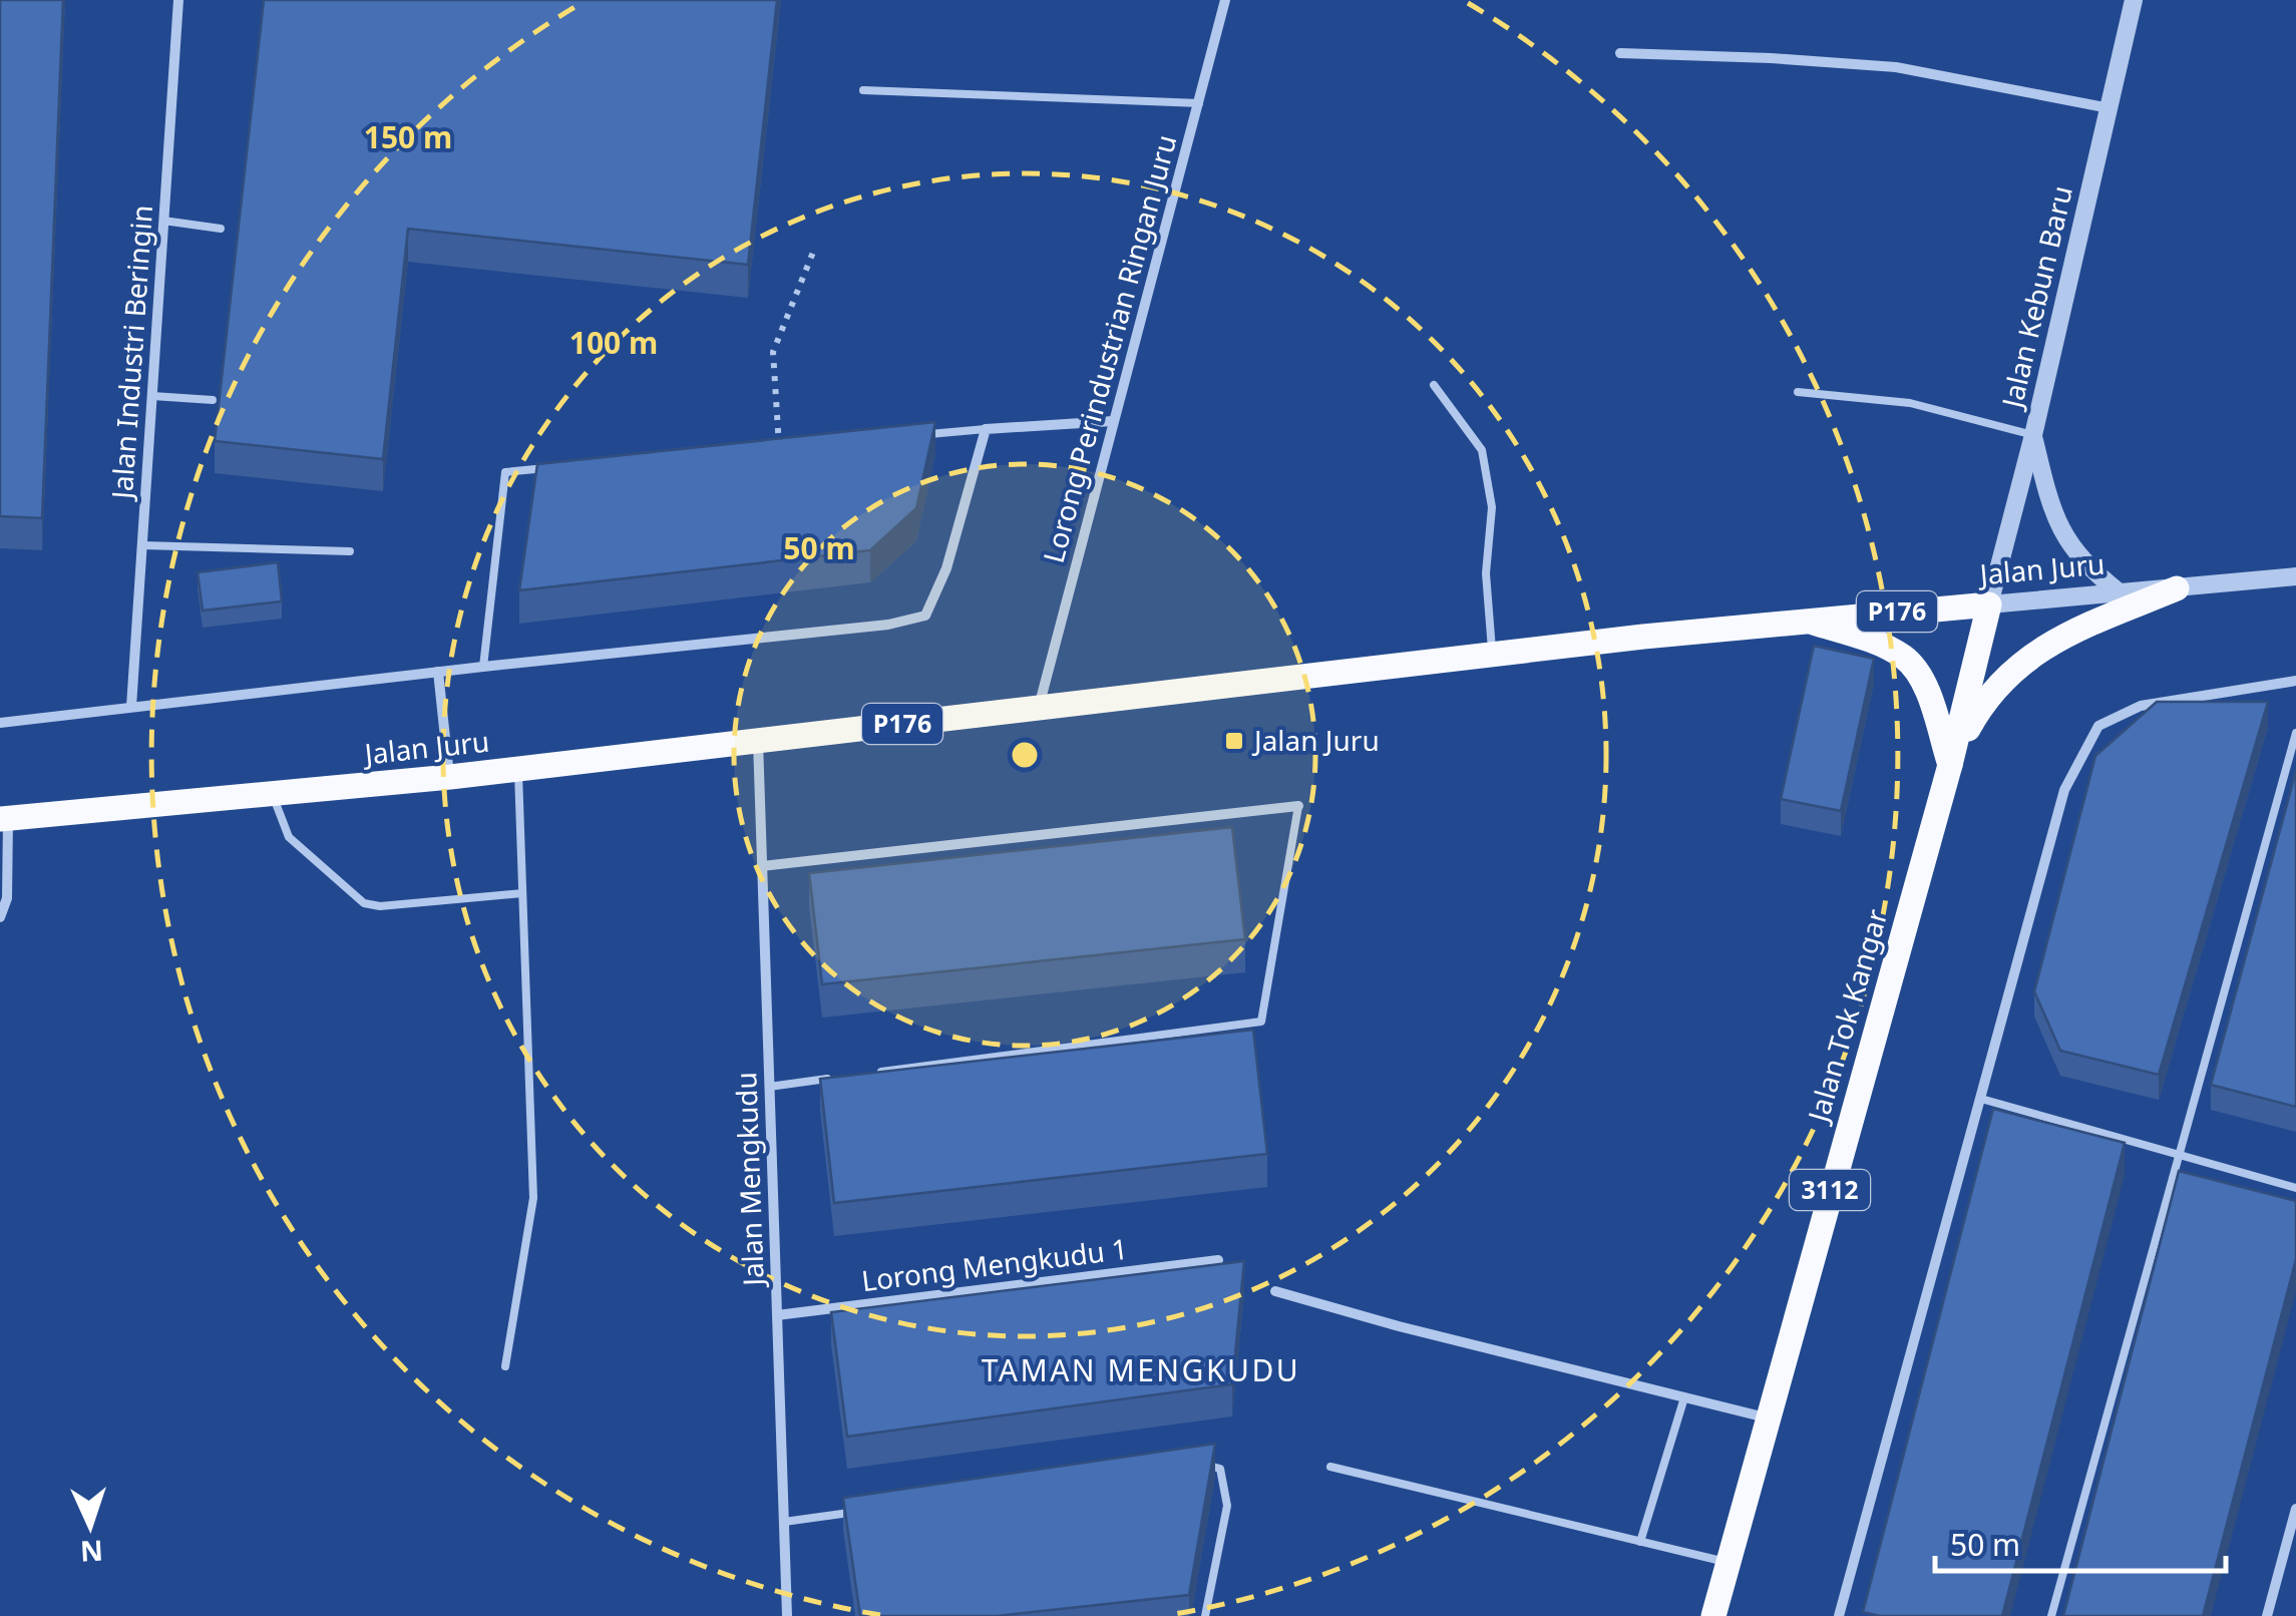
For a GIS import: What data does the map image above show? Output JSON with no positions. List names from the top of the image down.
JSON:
{
  "streets": {
    "main road": [
      "Jalan Juru",
      "P176",
      "Jalan Tok Kangar",
      "3112"
    ],
    "street": [
      "Jalan Kebun Baru",
      "Lorong Perindustrian Ringan Juru",
      "Jalan Industri Beringin",
      "Jalan Mengkudu",
      "Lorong Mengkudu 1"
    ]
  },
  "crossings": [
    ["Jalan Kebun Baru", "Jalan Juru"],
    ["Jalan Kebun Baru", "Jalan Tok Kangar"],
    ["Lorong Perindustrian Ringan Juru", "Jalan Juru"],
    ["Jalan Juru", "Jalan Tok Kangar"],
    ["Jalan Juru", "Jalan Mengkudu"],
    ["Jalan Mengkudu", "Lorong Mengkudu 1"]
  ],
  "districts": ["TAMAN MENGKUDU"],
  "places": {
    "transit": ["Jalan Juru"]
  },
  "scale_bar": "50 m",
  "north": "bottom",
  "rings": ["150 m", "100 m", "50 m"]
}
